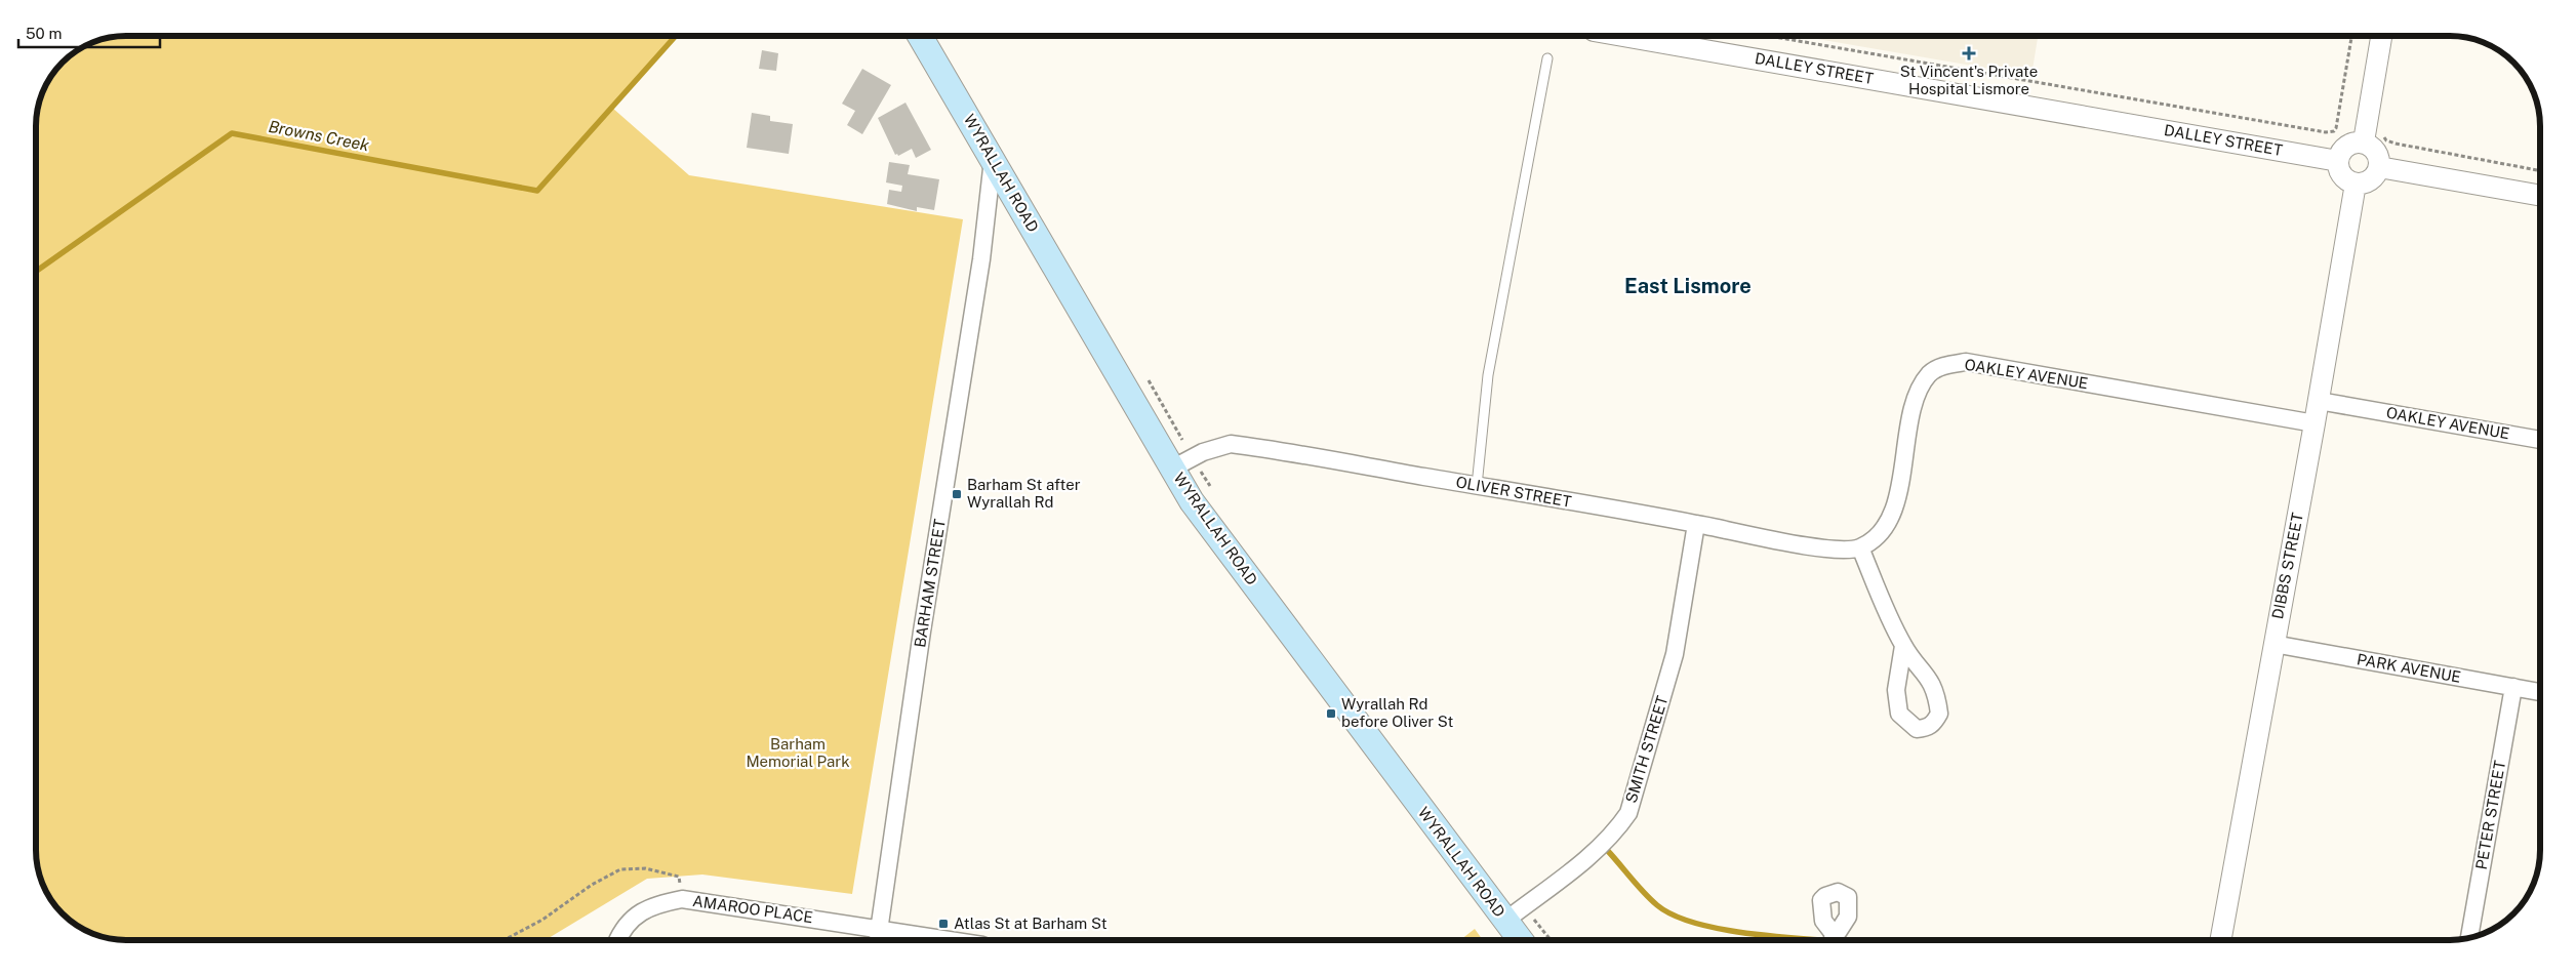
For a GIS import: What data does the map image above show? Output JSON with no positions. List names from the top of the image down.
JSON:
{
  "streets": {
    "main road": ["WYRALLAH ROAD"],
    "street": [
      "DALLEY STREET",
      "OAKLEY AVENUE",
      "OLIVER STREET",
      "DIBBS STREET",
      "BARHAM STREET",
      "PARK AVENUE",
      "SMITH STREET",
      "PETER STREET",
      "AMAROO PLACE"
    ]
  },
  "crossings": [
    ["DALLEY STREET", "DIBBS STREET"],
    ["WYRALLAH ROAD", "OLIVER STREET"],
    ["WYRALLAH ROAD", "BARHAM STREET"],
    ["WYRALLAH ROAD", "SMITH STREET"],
    ["OAKLEY AVENUE", "OLIVER STREET"],
    ["OAKLEY AVENUE", "DIBBS STREET"],
    ["OLIVER STREET", "SMITH STREET"],
    ["DIBBS STREET", "PARK AVENUE"],
    ["BARHAM STREET", "AMAROO PLACE"],
    ["PARK AVENUE", "PETER STREET"]
  ],
  "districts": ["East Lismore"],
  "water": ["Browns Creek"],
  "parks": ["Barham Memorial Park"],
  "places": {
    "health": ["St Vincent's Private Hospital Lismore"],
    "transit": ["Barham St after Wyrallah Rd", "Wyrallah Rd before Oliver St", "Atlas St at Barham St"]
  },
  "scale_bar": "50 m"
}
